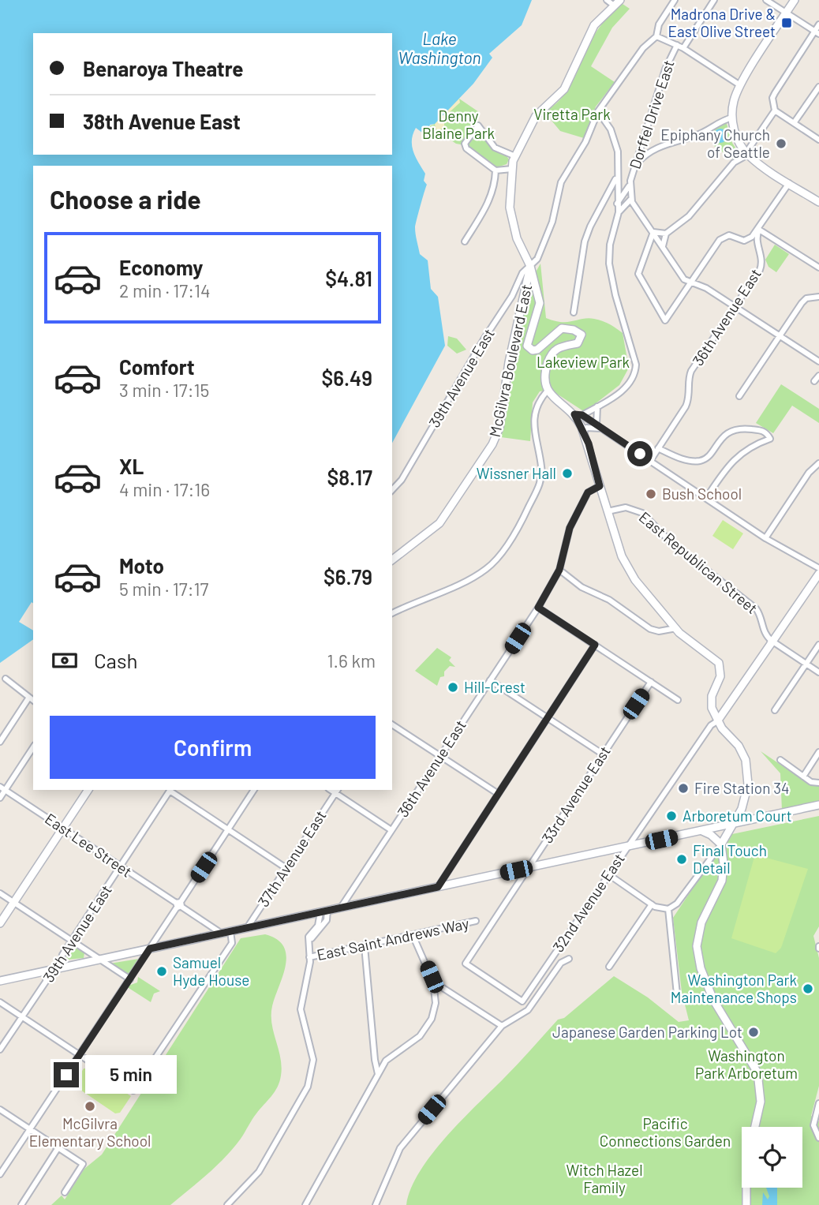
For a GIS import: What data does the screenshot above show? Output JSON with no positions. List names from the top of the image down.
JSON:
{
  "streets": {
    "main road": ["McGilvra Boulevard East", "32nd Avenue East"],
    "street": [
      "Dorffel Drive East",
      "36th Avenue East",
      "39th Avenue East",
      "East Republican Street",
      "33rd Avenue East",
      "East Lee Street",
      "37th Avenue East",
      "East Saint Andrews Way"
    ]
  },
  "crossings": [
    ["McGilvra Boulevard East", "39th Avenue East"],
    ["39th Avenue East", "East Lee Street"],
    ["East Republican Street", "32nd Avenue East"],
    ["33rd Avenue East", "32nd Avenue East"]
  ],
  "water": ["Lake Washington"],
  "parks": [
    "Viretta Park",
    "Denny Blaine Park",
    "Lakeview Park",
    "Washington Park Arboretum",
    "Pacific Connections Garden",
    "Witch Hazel Family"
  ],
  "places": {
    "transit": ["Madrona Drive & East Olive Street"],
    "other": [
      "Epiphany Church of Seattle",
      "Wissner Hall",
      "Bush School",
      "Hill-Crest",
      "Fire Station 34",
      "Arboretum Court",
      "Final Touch Detail",
      "Samuel Hyde House",
      "Washington Park Maintenance Shops",
      "Japanese Garden Parking Lot",
      "McGilvra Elementary School"
    ]
  },
  "page": {
    "banner": ["Benaroya Theatre", "38th Avenue East"],
    "heading": "Choose a ride",
    "list": [
      {
        "name": "Economy",
        "note": "2 min · 17:14",
        "value": "$4.81"
      },
      {
        "name": "Comfort",
        "note": "3 min · 17:15",
        "value": "$6.49"
      },
      {
        "name": "XL",
        "note": "4 min · 17:16",
        "value": "$8.17"
      },
      {
        "name": "Moto",
        "note": "5 min · 17:17",
        "value": "$6.79"
      }
    ],
    "pay": ["Cash", "1.6 km"],
    "buttons": "Confirm",
    "bubble": "5 min"
  }
}
